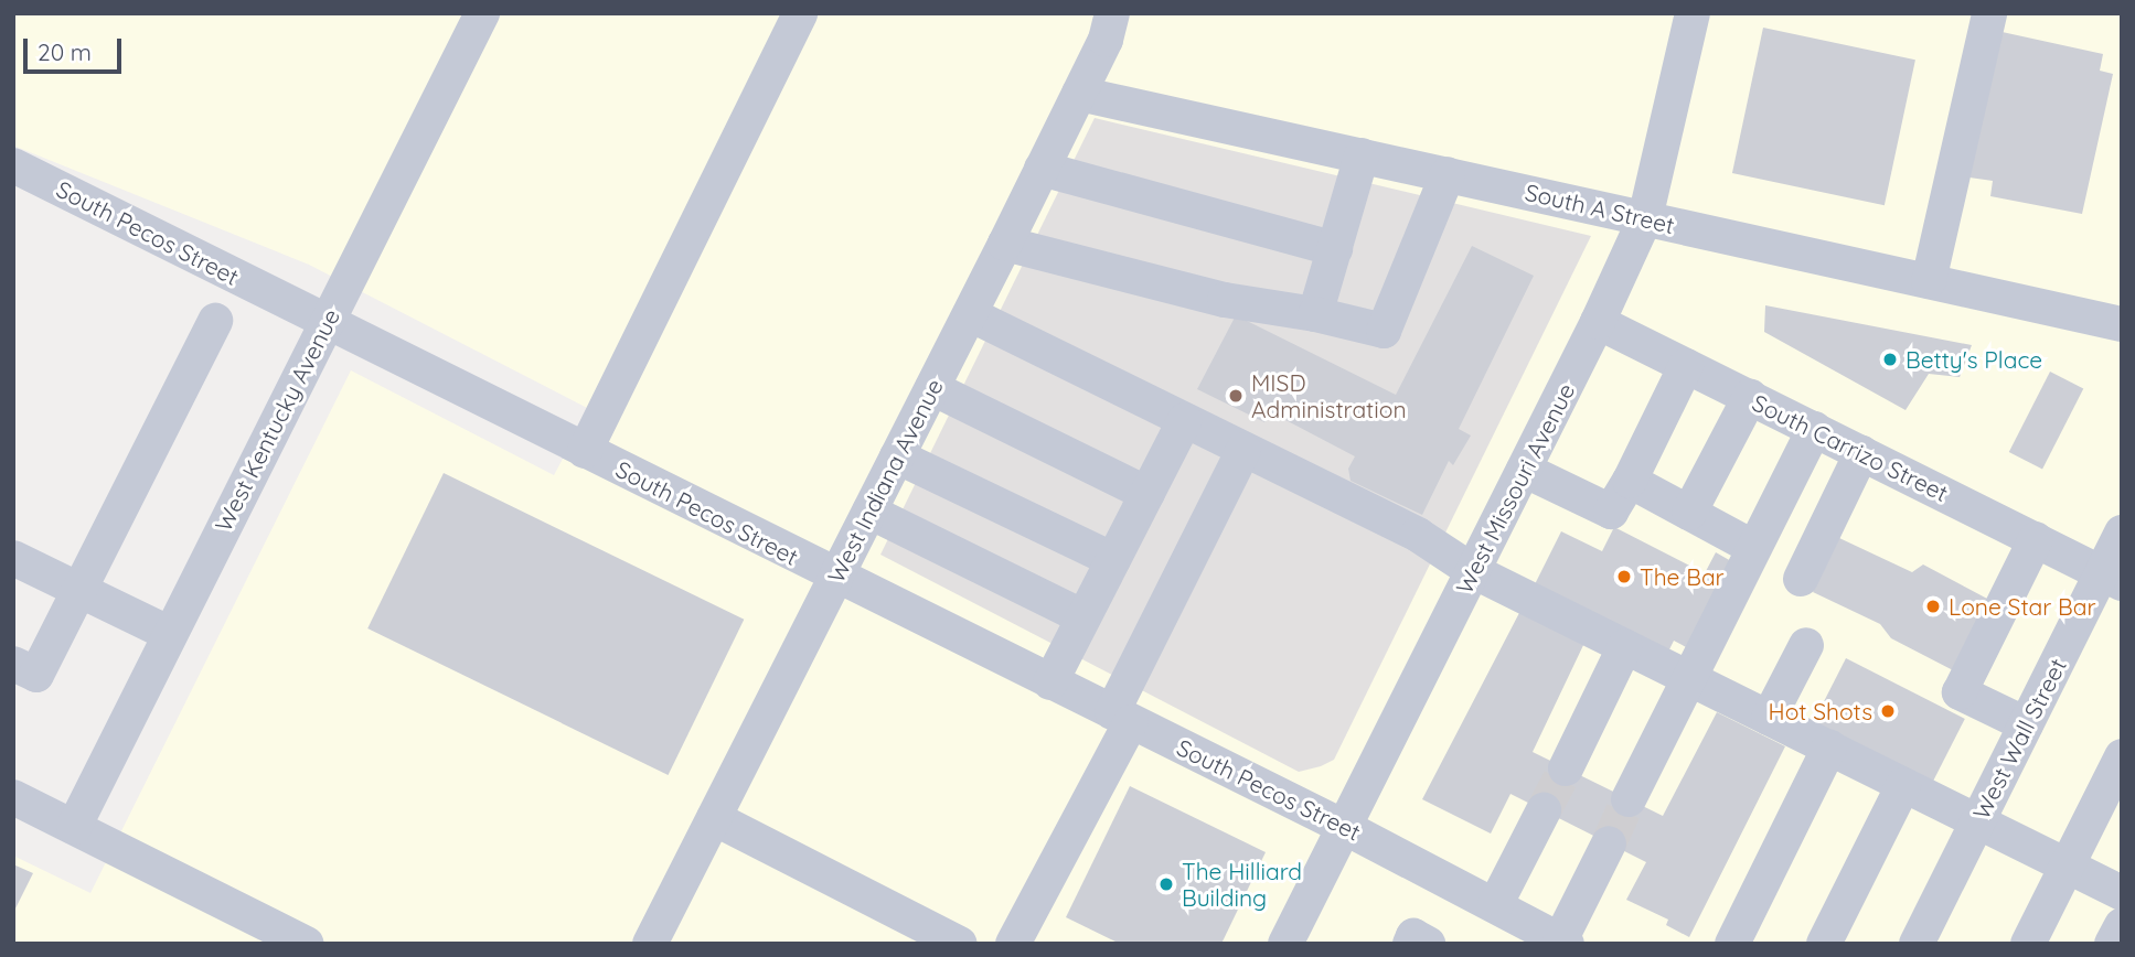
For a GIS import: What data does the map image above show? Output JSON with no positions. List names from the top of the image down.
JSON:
{
  "streets": {
    "street": [
      "South A Street",
      "South Pecos Street",
      "West Kentucky Avenue",
      "South Carrizo Street",
      "West Indiana Avenue",
      "West Missouri Avenue",
      "West Wall Street"
    ]
  },
  "crossings": [
    ["South A Street", "West Indiana Avenue"],
    ["South A Street", "West Missouri Avenue"],
    ["South Pecos Street", "West Kentucky Avenue"],
    ["South Pecos Street", "West Indiana Avenue"],
    ["South Pecos Street", "West Missouri Avenue"],
    ["South Carrizo Street", "West Missouri Avenue"],
    ["South Carrizo Street", "West Wall Street"]
  ],
  "places": [
    "Betty's Place",
    "MISD Administration",
    "The Bar",
    "Lone Star Bar",
    "Hot Shots",
    "The Hilliard Building"
  ],
  "scale_bar": "20 m"
}
